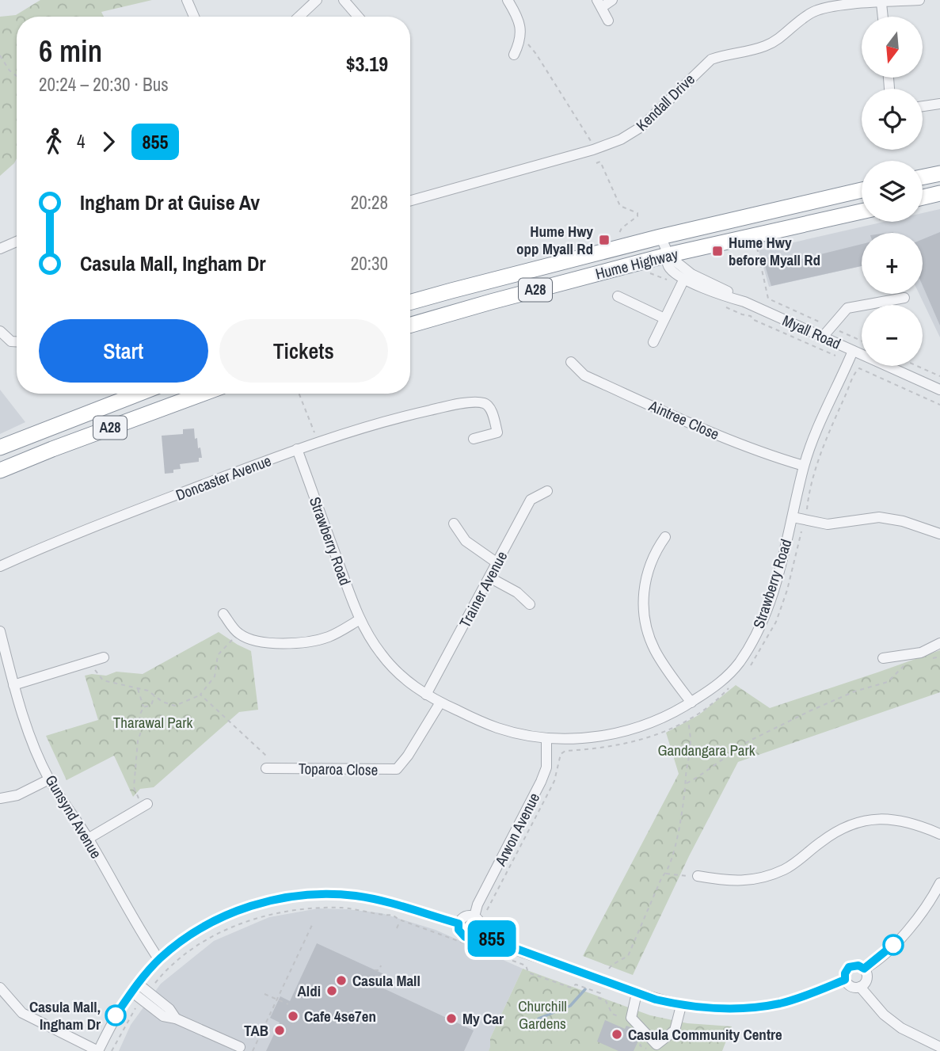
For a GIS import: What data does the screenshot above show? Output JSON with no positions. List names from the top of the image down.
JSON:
{
  "streets": {
    "highway": ["Hume Highway", "A28"],
    "street": [
      "Kendall Drive",
      "Myall Road",
      "Aintree Close",
      "Doncaster Avenue",
      "Strawberry Road",
      "Trainer Avenue",
      "Toparoa Close",
      "Gunsynd Avenue",
      "Arwon Avenue"
    ]
  },
  "crossings": [
    ["Hume Highway", "Myall Road"],
    ["Myall Road", "Strawberry Road"],
    ["Aintree Close", "Strawberry Road"],
    ["Doncaster Avenue", "Strawberry Road"],
    ["Strawberry Road", "Trainer Avenue"],
    ["Strawberry Road", "Toparoa Close"],
    ["Strawberry Road", "Arwon Avenue"]
  ],
  "parks": ["Tharawal Park", "Gandangara Park", "Churchill Gardens"],
  "places": {
    "transit": ["Hume Hwy opp Myall Rd", "Hume Hwy before Myall Rd"],
    "other": [
      "Casula Mall",
      "Aldi",
      "Casula Mall, Ingham Dr",
      "Cafe 4se7en",
      "My Car",
      "TAB",
      "Casula Community Centre"
    ]
  },
  "lines": ["bus line 855"],
  "north": "bottom",
  "page": {
    "on_map": "855",
    "map_buttons": ["+", "−"],
    "heading": ["6 min", "20:24 – 20:30 · Bus", "$3.19"],
    "legs": ["4", "855"],
    "list": [
      {
        "name": "Ingham Dr at Guise Av",
        "value": "20:28"
      },
      {
        "name": "Casula Mall, Ingham Dr",
        "value": "20:30"
      }
    ],
    "buttons": ["Start", "Tickets"]
  }
}
